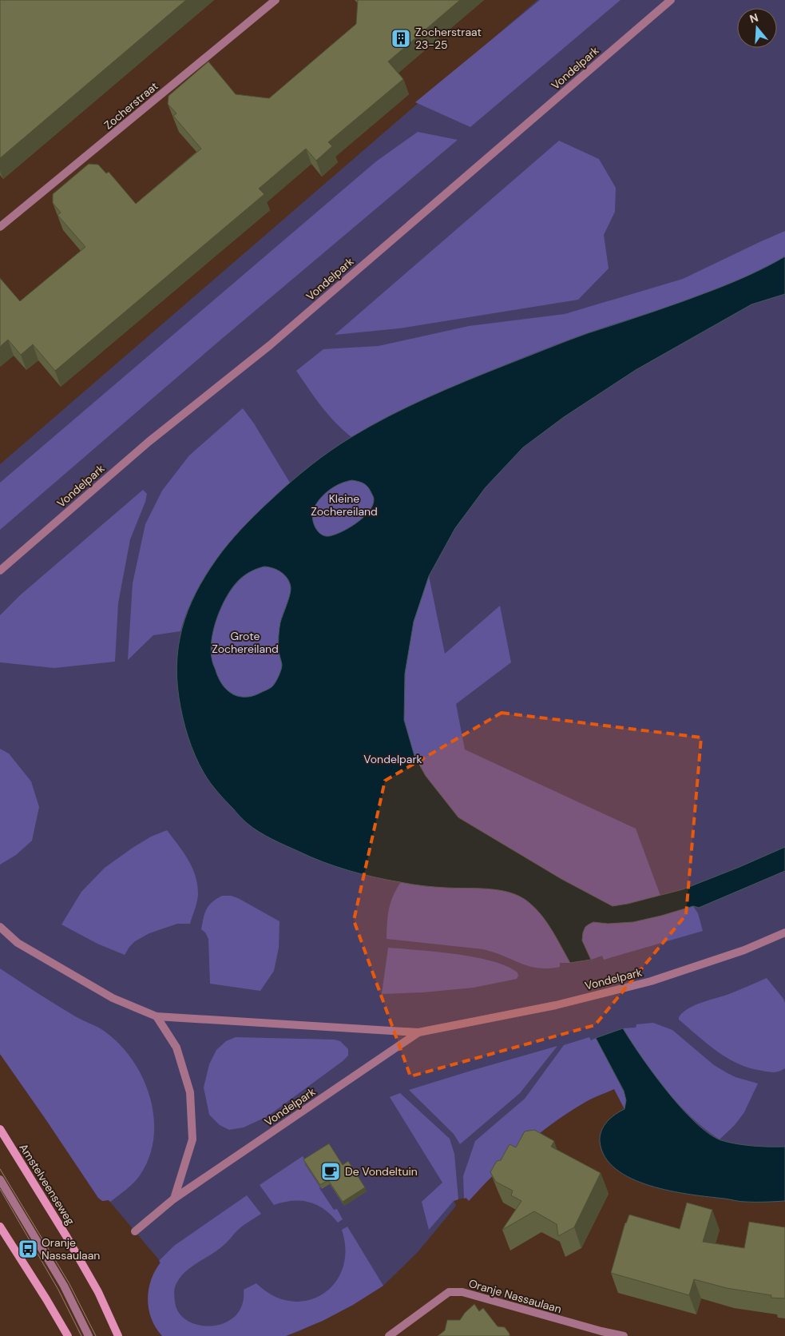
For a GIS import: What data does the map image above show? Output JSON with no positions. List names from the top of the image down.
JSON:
{
  "streets": {
    "main road": ["Amstelveenseweg"],
    "street": ["Vondelpark", "Zocherstraat", "Oranje Nassaulaan"]
  },
  "parks": ["Kleine Zochereiland", "Grote Zochereiland", "Vondelpark"],
  "places": {
    "building": ["Zocherstraat 23-25"],
    "cafe": ["De Vondeltuin"],
    "bus stop": ["Oranje Nassaulaan"]
  },
  "north": "top"
}
